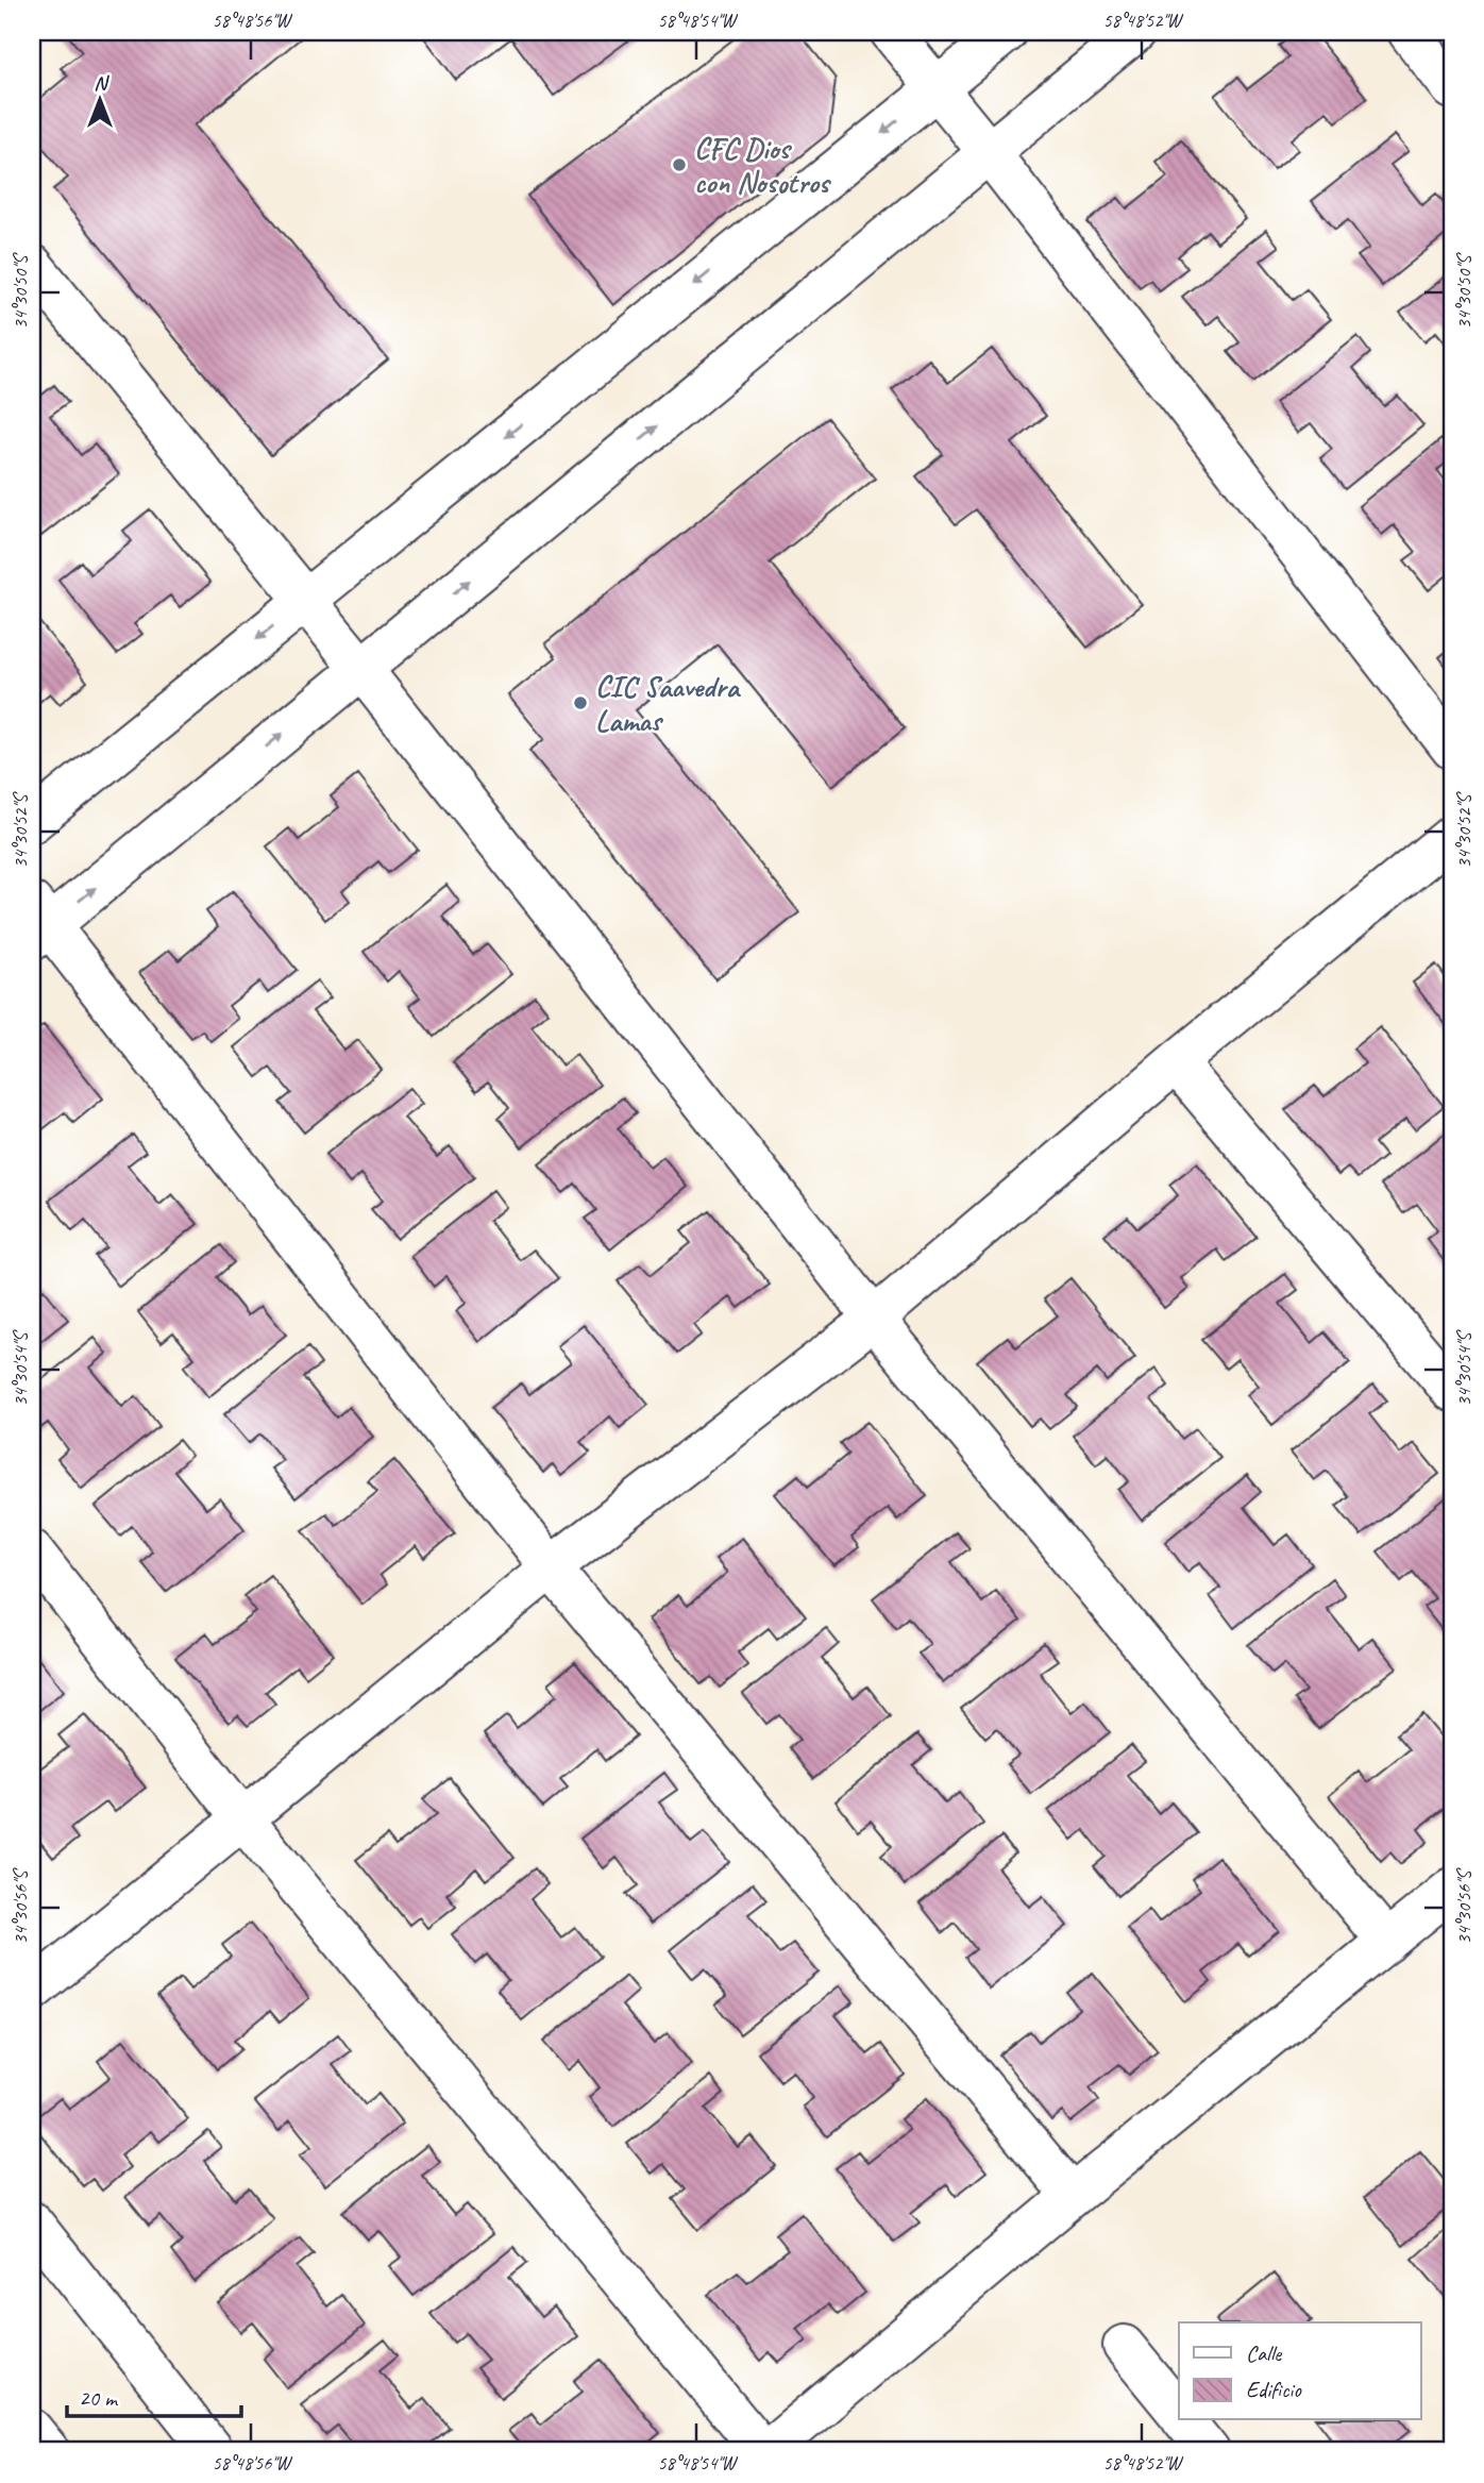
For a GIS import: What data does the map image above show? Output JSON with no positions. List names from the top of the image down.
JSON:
{
  "places": ["CFC Dios con Nosotros", "CIC Saavedra Lamas"],
  "legend": ["Calle", "Edificio"],
  "scale_bar": "20 m",
  "north": "top",
  "coordinates": [
    "58°48'56\"W",
    "58°48'54\"W",
    "58°48'52\"W",
    "34°30'50\"S",
    "34°30'52\"S",
    "34°30'54\"S",
    "34°30'56\"S"
  ]
}
